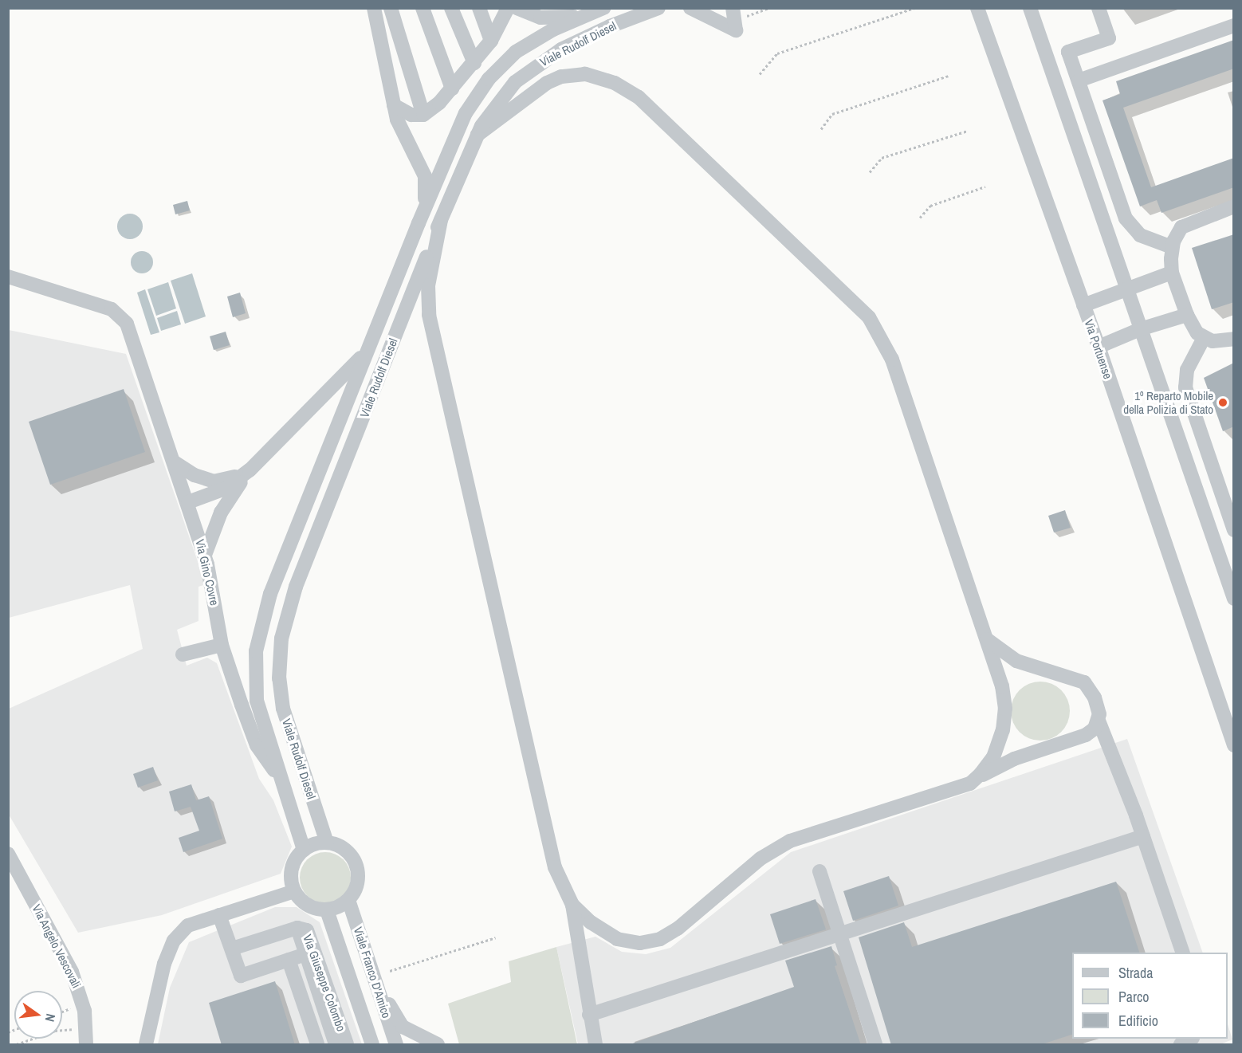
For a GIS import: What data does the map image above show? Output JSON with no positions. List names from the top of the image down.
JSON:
{
  "streets": {
    "street": [
      "Viale Rudolf Diesel",
      "Via Portuense",
      "Via Gino Covre",
      "Via Angelo Vescovali",
      "Viale Franco D'Amico",
      "Via Giuseppe Colombo"
    ]
  },
  "crossings": [
    ["Viale Rudolf Diesel", "Via Gino Covre"],
    ["Viale Rudolf Diesel", "Viale Franco D'Amico"]
  ],
  "places": ["1º Reparto Mobile della Polizia di Stato"],
  "legend": ["Strada", "Parco", "Edificio"],
  "north": "right"
}
